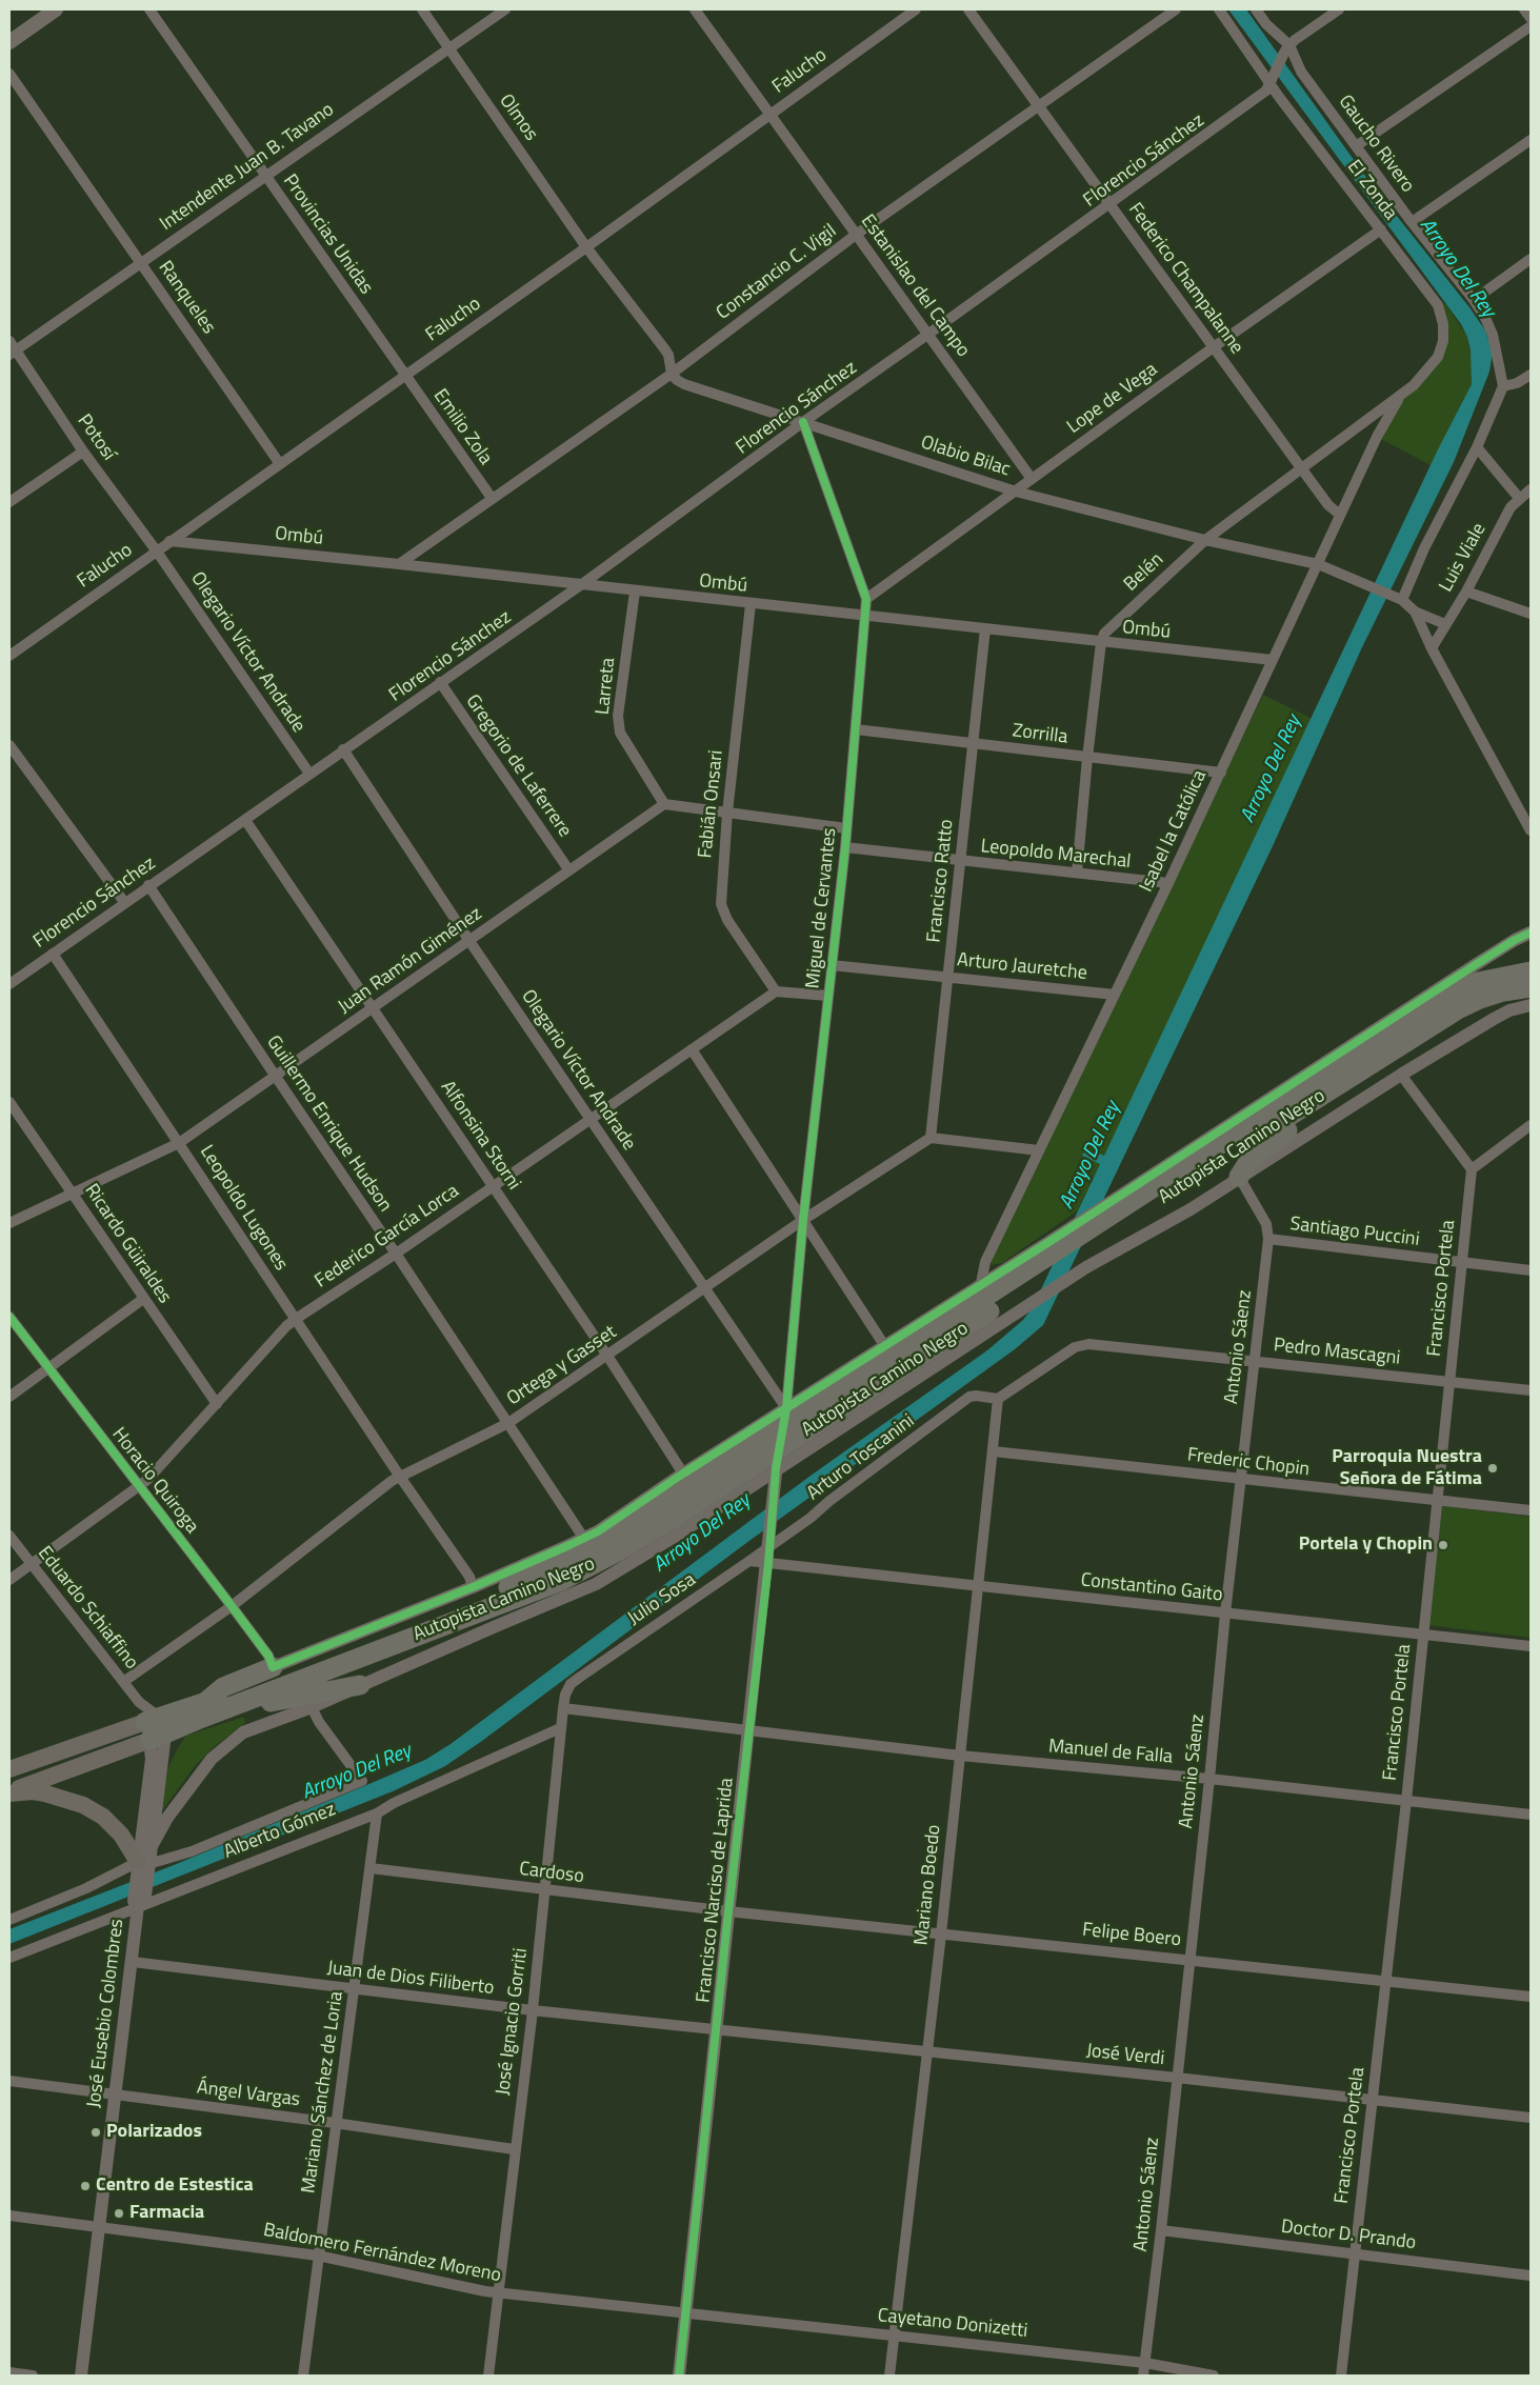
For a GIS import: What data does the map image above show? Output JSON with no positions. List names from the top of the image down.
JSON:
{
  "streets": {
    "highway": ["Autopista Camino Negro"],
    "street": [
      "Falucho",
      "Olmos",
      "Gaucho Rivero",
      "Florencio Sánchez",
      "Intendente Juan B. Tavano",
      "El Zonda",
      "Provincias Unidas",
      "Constancio C. Vigil",
      "Federico Champalanne",
      "Estanislao del Campo",
      "Ranqueles",
      "Lope de Vega",
      "Emilio Zola",
      "Potosí",
      "Olabio Bilac",
      "Ombú",
      "Luis Viale",
      "Belén",
      "Olegario Víctor Andrade",
      "Larreta",
      "Zorrilla",
      "Gregorio de Laferrere",
      "Fabián Onsari",
      "Isabel la Católica",
      "Leopoldo Marechal",
      "Francisco Ratto",
      "Miguel de Cervantes",
      "Juan Ramón Giménez",
      "Arturo Jauretche",
      "Guillermo Enrique Hudson",
      "Alfonsina Storni",
      "Leopoldo Lugones",
      "Santiago Puccini",
      "Federico García Lorca",
      "Ricardo Güiraldes",
      "Francisco Portela",
      "Antonio Sáenz",
      "Pedro Mascagni",
      "Ortega y Gasset",
      "Arturo Toscanini",
      "Frederic Chopin",
      "Horacio Quiroga",
      "Constantino Gaito",
      "Julio Sosa",
      "Eduardo Schiaffino",
      "Manuel de Falla",
      "Alberto Gómez",
      "Cardoso",
      "Mariano Boedo",
      "Francisco Narciso de Laprida",
      "Felipe Boero",
      "Juan de Dios Filiberto",
      "José Eusebio Colombres",
      "José Ignacio Gorriti",
      "José Verdi",
      "Mariano Sánchez de Loria",
      "Ángel Vargas",
      "Doctor D. Prando",
      "Baldomero Fernández Moreno",
      "Cayetano Donizetti"
    ]
  },
  "crossings": [
    ["Falucho", "Olmos"],
    ["Falucho", "Provincias Unidas"],
    ["Falucho", "Estanislao del Campo"],
    ["Falucho", "Ranqueles"],
    ["Falucho", "Emilio Zola"],
    ["Falucho", "Potosí"],
    ["Falucho", "Ombú"],
    ["Falucho", "Olegario Víctor Andrade"],
    ["Olmos", "Intendente Juan B. Tavano"],
    ["Gaucho Rivero", "Florencio Sánchez"],
    ["Florencio Sánchez", "Federico Champalanne"],
    ["Florencio Sánchez", "Estanislao del Campo"],
    ["Florencio Sánchez", "Olabio Bilac"],
    ["Florencio Sánchez", "Ombú"],
    ["Florencio Sánchez", "Olegario Víctor Andrade"],
    ["Florencio Sánchez", "Gregorio de Laferrere"],
    ["Florencio Sánchez", "Miguel de Cervantes"],
    ["Florencio Sánchez", "Guillermo Enrique Hudson"],
    ["Florencio Sánchez", "Alfonsina Storni"],
    ["Florencio Sánchez", "Leopoldo Lugones"],
    ["Intendente Juan B. Tavano", "Provincias Unidas"],
    ["Intendente Juan B. Tavano", "Ranqueles"],
    ["Intendente Juan B. Tavano", "Potosí"],
    ["El Zonda", "Lope de Vega"],
    ["El Zonda", "Belén"],
    ["El Zonda", "Isabel la Católica"],
    ["Provincias Unidas", "Emilio Zola"],
    ["Constancio C. Vigil", "Federico Champalanne"],
    ["Constancio C. Vigil", "Estanislao del Campo"],
    ["Constancio C. Vigil", "Emilio Zola"],
    ["Constancio C. Vigil", "Olabio Bilac"],
    ["Constancio C. Vigil", "Ombú"],
    ["Federico Champalanne", "Lope de Vega"],
    ["Federico Champalanne", "Belén"],
    ["Federico Champalanne", "Isabel la Católica"],
    ["Estanislao del Campo", "Lope de Vega"],
    ["Lope de Vega", "Olabio Bilac"],
    ["Lope de Vega", "Miguel de Cervantes"],
    ["Potosí", "Olegario Víctor Andrade"],
    ["Olabio Bilac", "Belén"],
    ["Olabio Bilac", "Isabel la Católica"],
    ["Olabio Bilac", "Miguel de Cervantes"],
    ["Ombú", "Belén"],
    ["Ombú", "Larreta"],
    ["Ombú", "Fabián Onsari"],
    ["Ombú", "Isabel la Católica"],
    ["Ombú", "Francisco Ratto"],
    ["Ombú", "Miguel de Cervantes"],
    ["Belén", "Isabel la Católica"],
    ["Olegario Víctor Andrade", "Miguel de Cervantes"],
    ["Olegario Víctor Andrade", "Juan Ramón Giménez"],
    ["Olegario Víctor Andrade", "Federico García Lorca"],
    ["Olegario Víctor Andrade", "Ortega y Gasset"],
    ["Olegario Víctor Andrade", "Francisco Narciso de Laprida"],
    ["Larreta", "Juan Ramón Giménez"],
    ["Zorrilla", "Isabel la Católica"],
    ["Zorrilla", "Francisco Ratto"],
    ["Zorrilla", "Miguel de Cervantes"],
    ["Gregorio de Laferrere", "Juan Ramón Giménez"],
    ["Fabián Onsari", "Federico García Lorca"],
    ["Isabel la Católica", "Leopoldo Marechal"],
    ["Isabel la Católica", "Arturo Jauretche"],
    ["Leopoldo Marechal", "Francisco Ratto"],
    ["Leopoldo Marechal", "Miguel de Cervantes"],
    ["Francisco Ratto", "Arturo Jauretche"],
    ["Francisco Ratto", "Ortega y Gasset"],
    ["Miguel de Cervantes", "Arturo Jauretche"],
    ["Miguel de Cervantes", "Ortega y Gasset"],
    ["Miguel de Cervantes", "Francisco Narciso de Laprida"],
    ["Juan Ramón Giménez", "Guillermo Enrique Hudson"],
    ["Juan Ramón Giménez", "Alfonsina Storni"],
    ["Juan Ramón Giménez", "Leopoldo Lugones"],
    ["Juan Ramón Giménez", "Ricardo Güiraldes"],
    ["Guillermo Enrique Hudson", "Federico García Lorca"],
    ["Guillermo Enrique Hudson", "Ortega y Gasset"],
    ["Alfonsina Storni", "Federico García Lorca"],
    ["Alfonsina Storni", "Ortega y Gasset"],
    ["Autopista Camino Negro", "Eduardo Schiaffino"],
    ["Autopista Camino Negro", "José Eusebio Colombres"],
    ["Leopoldo Lugones", "Federico García Lorca"],
    ["Leopoldo Lugones", "Ortega y Gasset"],
    ["Santiago Puccini", "Francisco Portela"],
    ["Santiago Puccini", "Antonio Sáenz"],
    ["Federico García Lorca", "Ricardo Güiraldes"],
    ["Federico García Lorca", "Horacio Quiroga"],
    ["Federico García Lorca", "Eduardo Schiaffino"],
    ["Francisco Portela", "Pedro Mascagni"],
    ["Francisco Portela", "Frederic Chopin"],
    ["Francisco Portela", "Constantino Gaito"],
    ["Francisco Portela", "Manuel de Falla"],
    ["Francisco Portela", "Felipe Boero"],
    ["Francisco Portela", "José Verdi"],
    ["Francisco Portela", "Doctor D. Prando"],
    ["Antonio Sáenz", "Pedro Mascagni"],
    ["Antonio Sáenz", "Frederic Chopin"],
    ["Antonio Sáenz", "Constantino Gaito"],
    ["Antonio Sáenz", "Manuel de Falla"],
    ["Antonio Sáenz", "Felipe Boero"],
    ["Antonio Sáenz", "José Verdi"],
    ["Antonio Sáenz", "Doctor D. Prando"],
    ["Antonio Sáenz", "Cayetano Donizetti"],
    ["Pedro Mascagni", "Arturo Toscanini"],
    ["Pedro Mascagni", "Mariano Boedo"],
    ["Ortega y Gasset", "Horacio Quiroga"],
    ["Ortega y Gasset", "Eduardo Schiaffino"],
    ["Arturo Toscanini", "Julio Sosa"],
    ["Arturo Toscanini", "Mariano Boedo"],
    ["Arturo Toscanini", "Francisco Narciso de Laprida"],
    ["Frederic Chopin", "Mariano Boedo"],
    ["Constantino Gaito", "Mariano Boedo"],
    ["Constantino Gaito", "Francisco Narciso de Laprida"],
    ["Julio Sosa", "José Ignacio Gorriti"],
    ["Eduardo Schiaffino", "José Eusebio Colombres"],
    ["Manuel de Falla", "Mariano Boedo"],
    ["Manuel de Falla", "Francisco Narciso de Laprida"],
    ["Alberto Gómez", "José Eusebio Colombres"],
    ["Alberto Gómez", "José Ignacio Gorriti"],
    ["Alberto Gómez", "Mariano Sánchez de Loria"],
    ["Cardoso", "Francisco Narciso de Laprida"],
    ["Cardoso", "Felipe Boero"],
    ["Cardoso", "José Ignacio Gorriti"],
    ["Cardoso", "Mariano Sánchez de Loria"],
    ["Mariano Boedo", "Felipe Boero"],
    ["Mariano Boedo", "José Verdi"],
    ["Mariano Boedo", "Cayetano Donizetti"],
    ["Francisco Narciso de Laprida", "Felipe Boero"],
    ["Francisco Narciso de Laprida", "Juan de Dios Filiberto"],
    ["Francisco Narciso de Laprida", "José Verdi"],
    ["Francisco Narciso de Laprida", "Baldomero Fernández Moreno"],
    ["Francisco Narciso de Laprida", "Cayetano Donizetti"],
    ["Juan de Dios Filiberto", "José Eusebio Colombres"],
    ["Juan de Dios Filiberto", "José Ignacio Gorriti"],
    ["Juan de Dios Filiberto", "José Verdi"],
    ["Juan de Dios Filiberto", "Mariano Sánchez de Loria"],
    ["José Eusebio Colombres", "Ángel Vargas"],
    ["José Eusebio Colombres", "Baldomero Fernández Moreno"],
    ["José Ignacio Gorriti", "Ángel Vargas"],
    ["José Ignacio Gorriti", "Baldomero Fernández Moreno"],
    ["Mariano Sánchez de Loria", "Ángel Vargas"],
    ["Mariano Sánchez de Loria", "Baldomero Fernández Moreno"],
    ["Baldomero Fernández Moreno", "Cayetano Donizetti"]
  ],
  "water": ["Arroyo Del Rey"],
  "places": [
    "Parroquia Nuestra Señora de Fátima",
    "Portela y Chopin",
    "Polarizados",
    "Centro de Estestica",
    "Farmacia"
  ]
}
